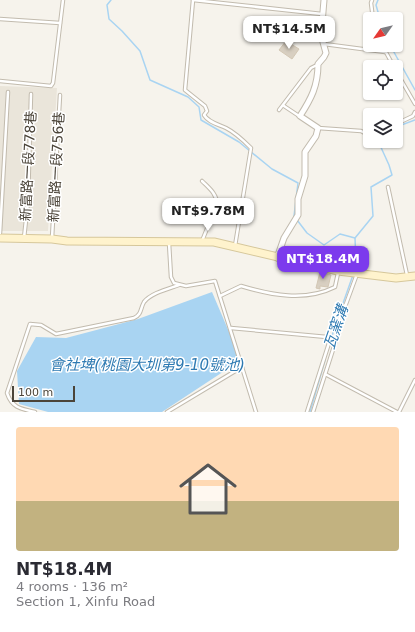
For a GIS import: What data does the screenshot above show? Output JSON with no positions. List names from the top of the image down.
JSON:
{
  "streets": {
    "lane": ["新富路一段778巷", "新富路一段756巷"]
  },
  "water": ["瓦窯溝", "會社埤(桃園大圳第9-10號池)"],
  "scale_bar": "100 m",
  "north": "bottom left",
  "page": {
    "price": ["NT$14.5M", "NT$9.78M", "NT$18.4M"],
    "scale": "100 m",
    "list": [
      {
        "name": "NT$18.4M",
        "note": "4 rooms · 136 m² · Section 1, Xinfu Road"
      }
    ]
  }
}
